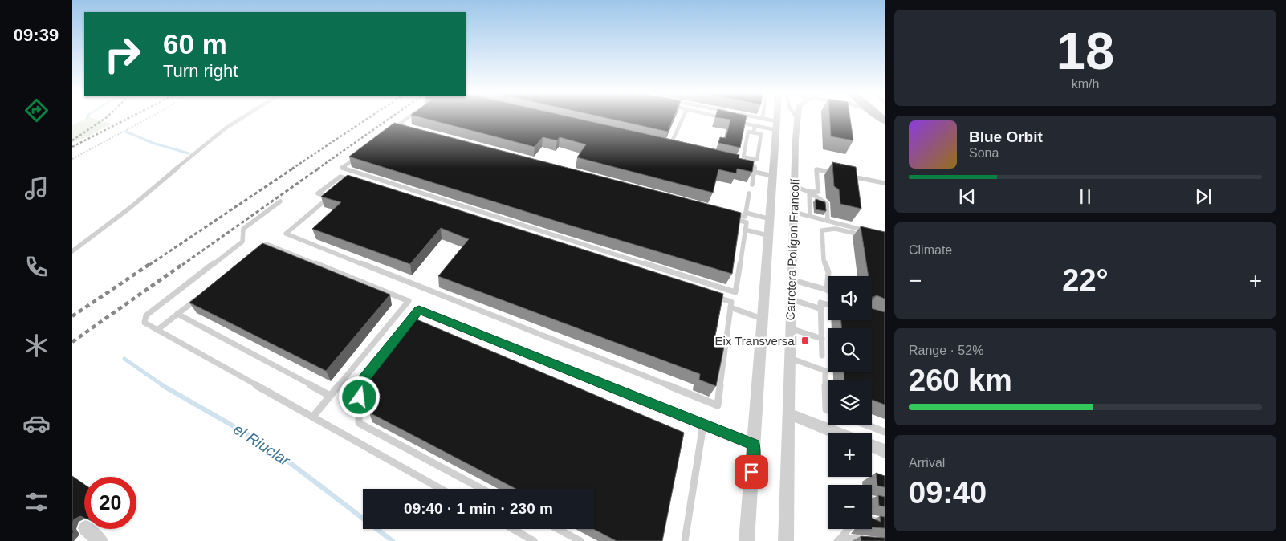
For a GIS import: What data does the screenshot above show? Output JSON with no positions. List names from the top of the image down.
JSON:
{
  "streets": {
    "street": ["Carretera Polígon Francolí"]
  },
  "water": ["el Riuclar"],
  "places": {
    "transit": ["Eix Transversal"]
  },
  "page": {
    "tabs": "09:39",
    "tile": [
      ["18", "km/h"],
      "Climate",
      ["Range · 52%", "260 km"],
      ["Arrival", "09:40"]
    ],
    "turn": ["60 m", "Turn right"],
    "song": ["Blue Orbit", "Sona"],
    "heat": ["−", "22°", "+"],
    "map_buttons": ["+", "−"],
    "limit": "20",
    "trip": "09:40 · 1 min · 230 m"
  }
}
